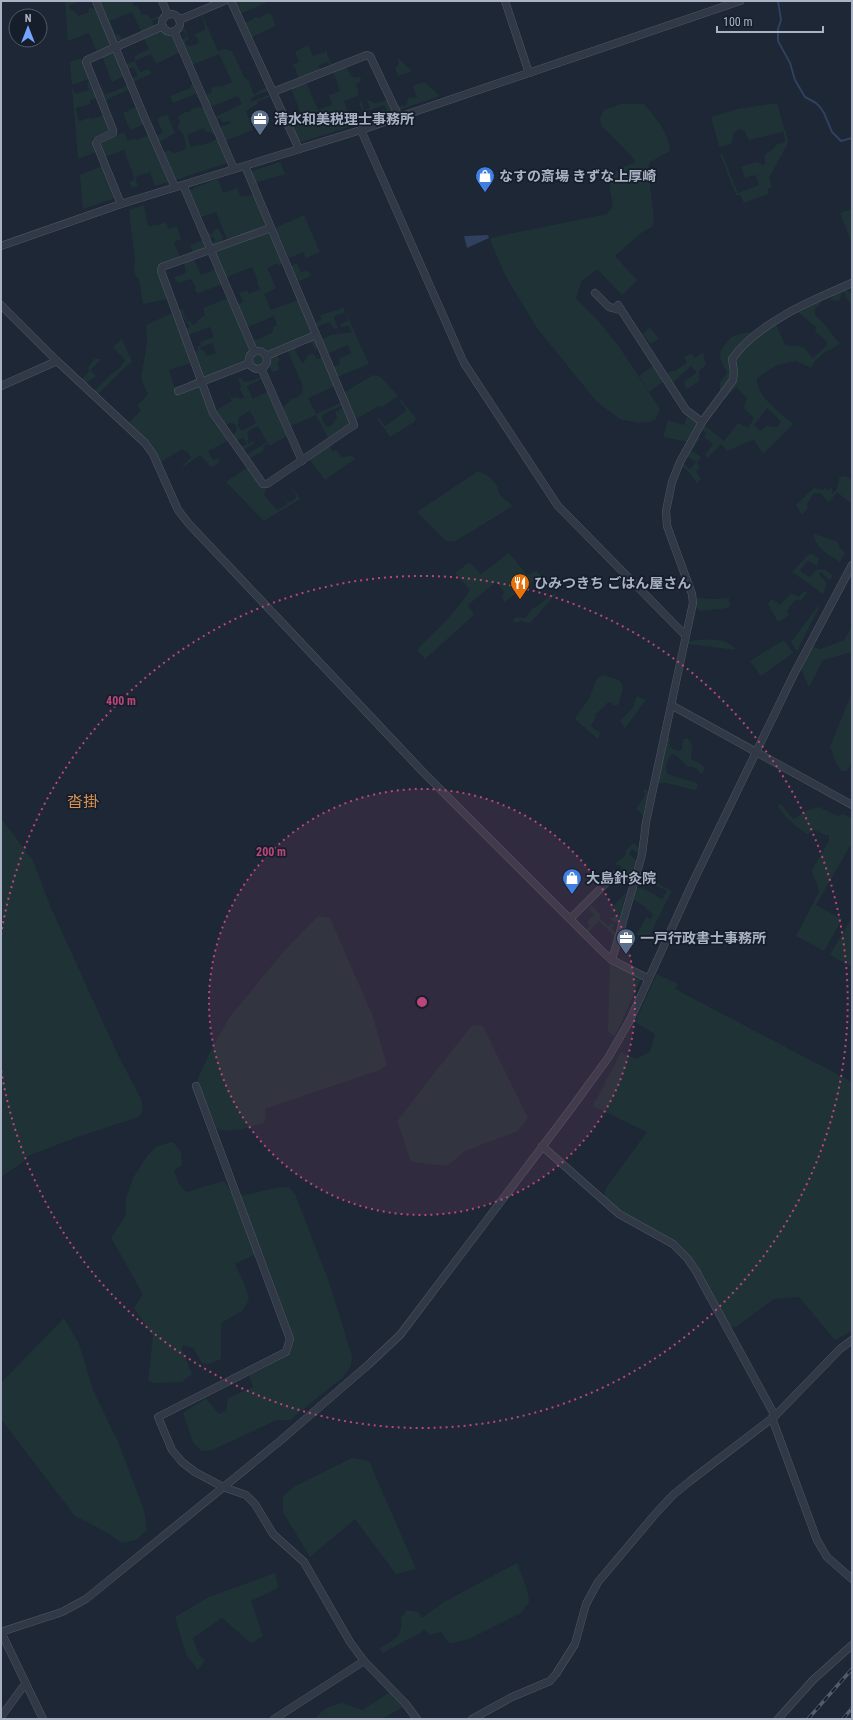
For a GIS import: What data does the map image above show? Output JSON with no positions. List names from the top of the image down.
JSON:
{
  "districts": ["沓掛"],
  "places": {
    "office": ["清水和美税理士事務所", "一戸行政書士事務所"],
    "shop": ["なすの斎場 きずな上厚崎", "大島針灸院"],
    "restaurant": ["ひみつきち ごはん屋さん"]
  },
  "scale_bar": "100 m",
  "north": "top",
  "rings": ["400 m", "200 m"]
}
